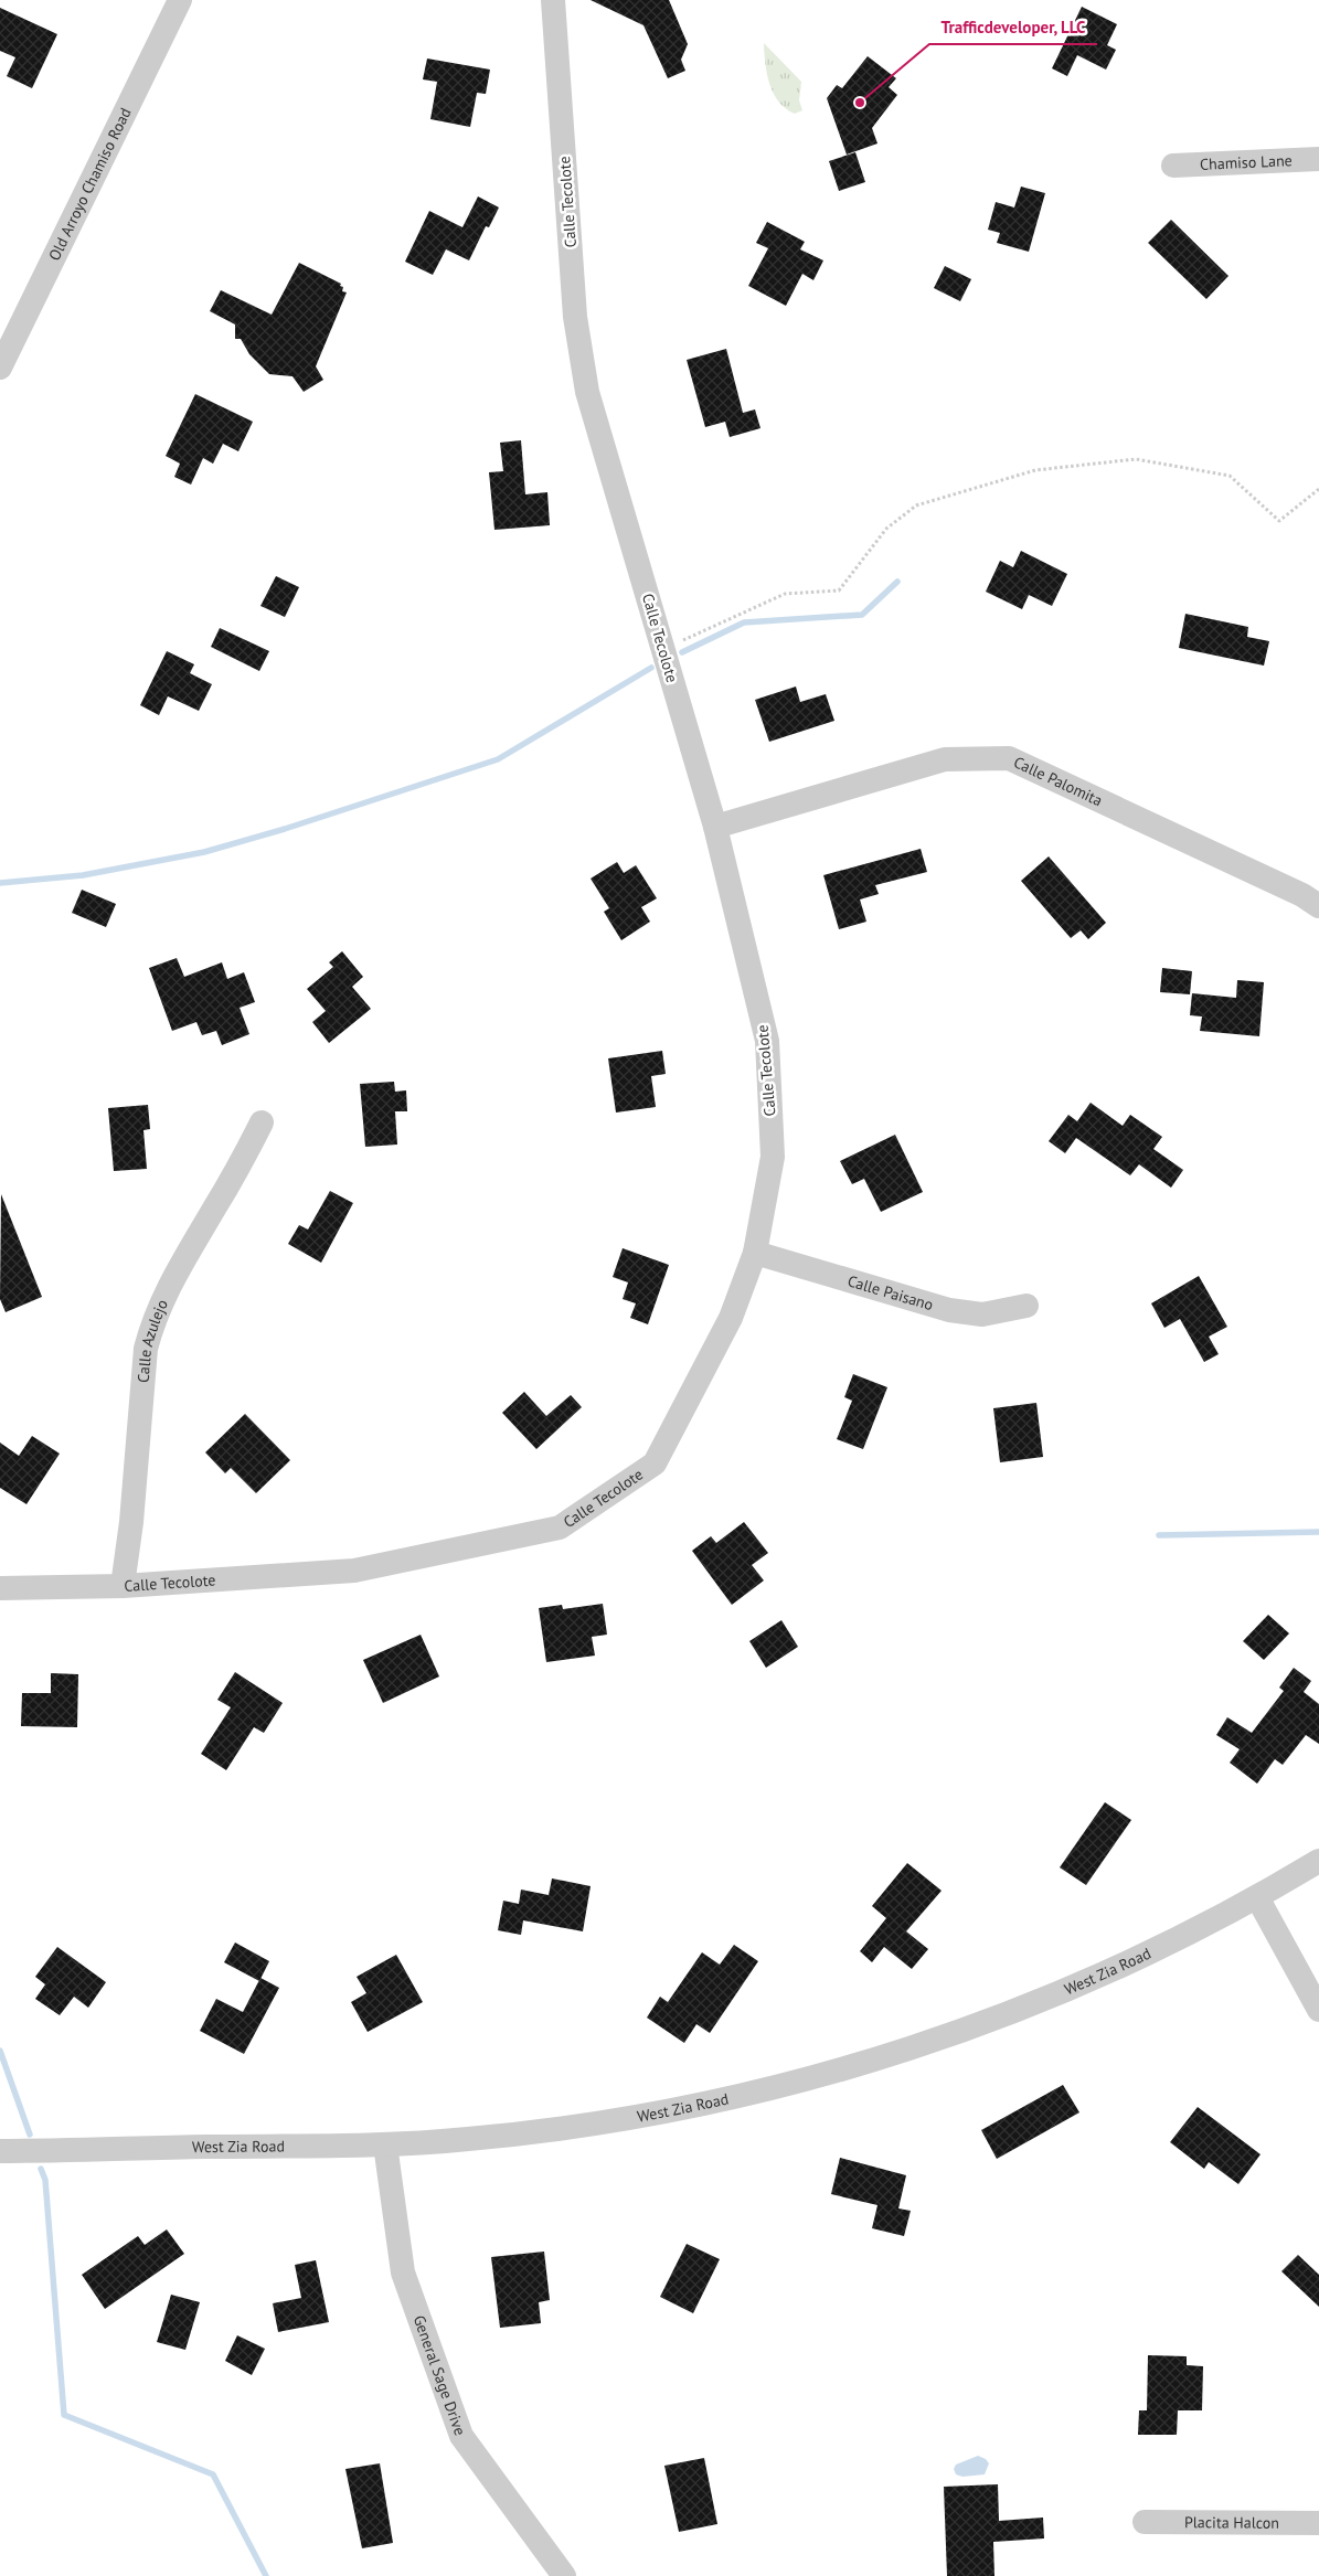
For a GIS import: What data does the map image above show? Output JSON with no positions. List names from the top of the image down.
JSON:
{
  "streets": {
    "street": [
      "Chamiso Lane",
      "Old Arroyo Chamiso Road",
      "Calle Tecolote",
      "Calle Palomita",
      "Calle Paisano",
      "Calle Azulejo",
      "West Zia Road",
      "General Sage Drive",
      "Placita Halcon"
    ]
  },
  "crossings": [
    ["Calle Tecolote", "Calle Palomita"],
    ["Calle Tecolote", "Calle Paisano"],
    ["Calle Tecolote", "Calle Azulejo"],
    ["West Zia Road", "General Sage Drive"]
  ],
  "places": ["Trafficdeveloper, LLC"]
}
